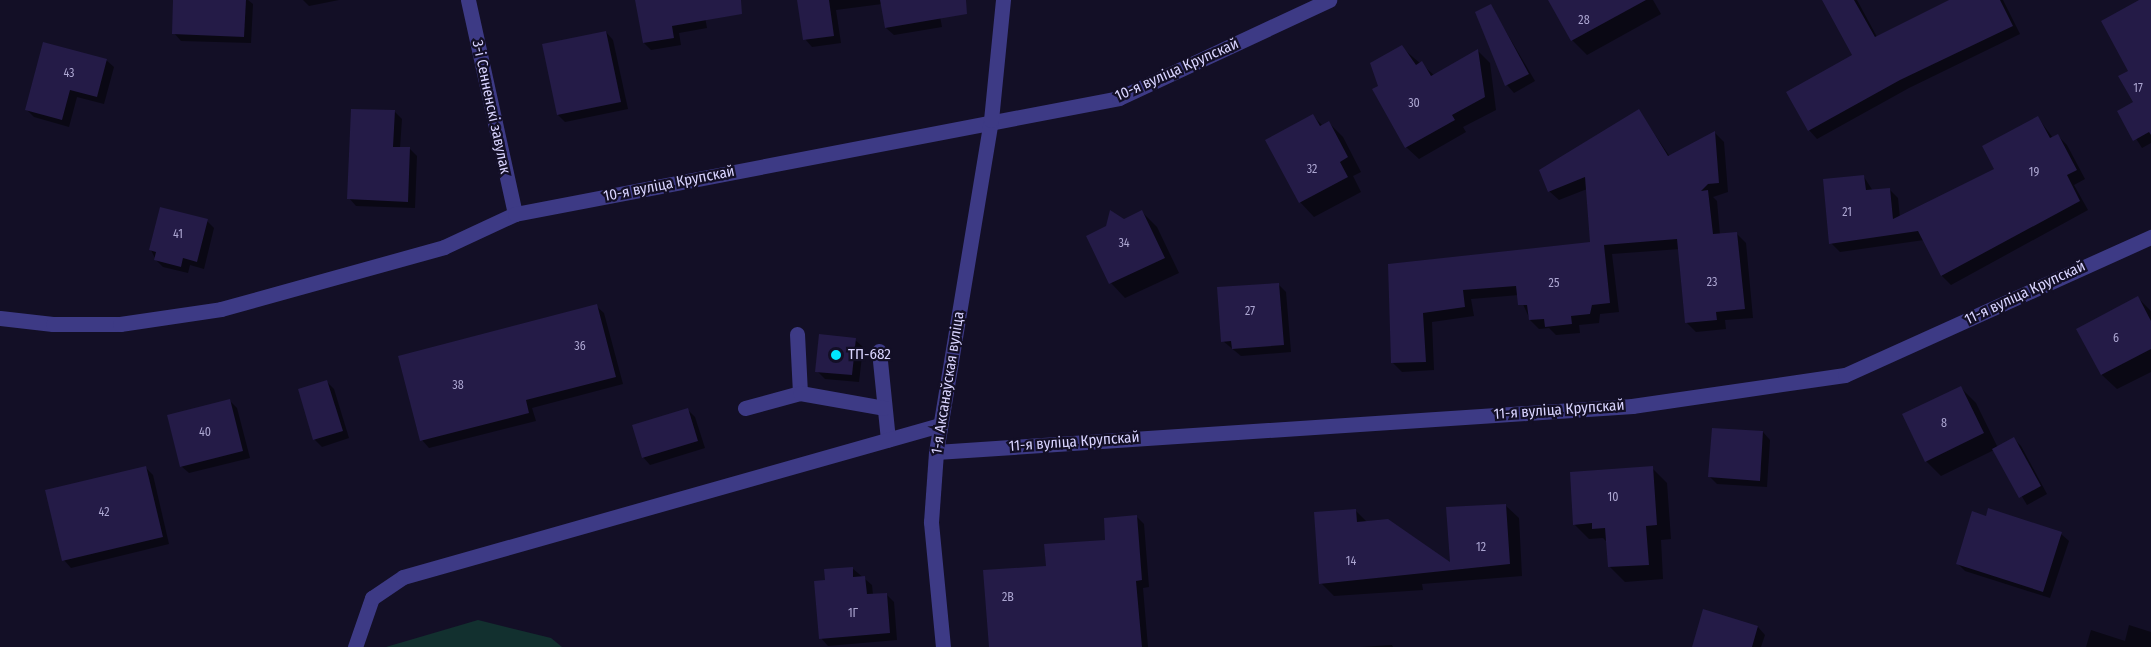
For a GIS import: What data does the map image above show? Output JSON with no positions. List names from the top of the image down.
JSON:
{
  "streets": {
    "street": [
      "10-я вуліца Крупскай",
      "3-і Сенненскі завулак",
      "11-я вуліца Крупскай",
      "1-я Аксанаўская вуліца"
    ]
  },
  "crossings": [
    ["10-я вуліца Крупскай", "3-і Сенненскі завулак"],
    ["10-я вуліца Крупскай", "1-я Аксанаўская вуліца"],
    ["11-я вуліца Крупскай", "1-я Аксанаўская вуліца"]
  ],
  "places": ["ТП-682"],
  "house_numbers": [
    "28",
    "43",
    "17",
    "30",
    "32",
    "19",
    "21",
    "41",
    "34",
    "23",
    "25",
    "27",
    "6",
    "36",
    "38",
    "8",
    "40",
    "10",
    "42",
    "12",
    "14",
    "2В",
    "1Г"
  ]
}
